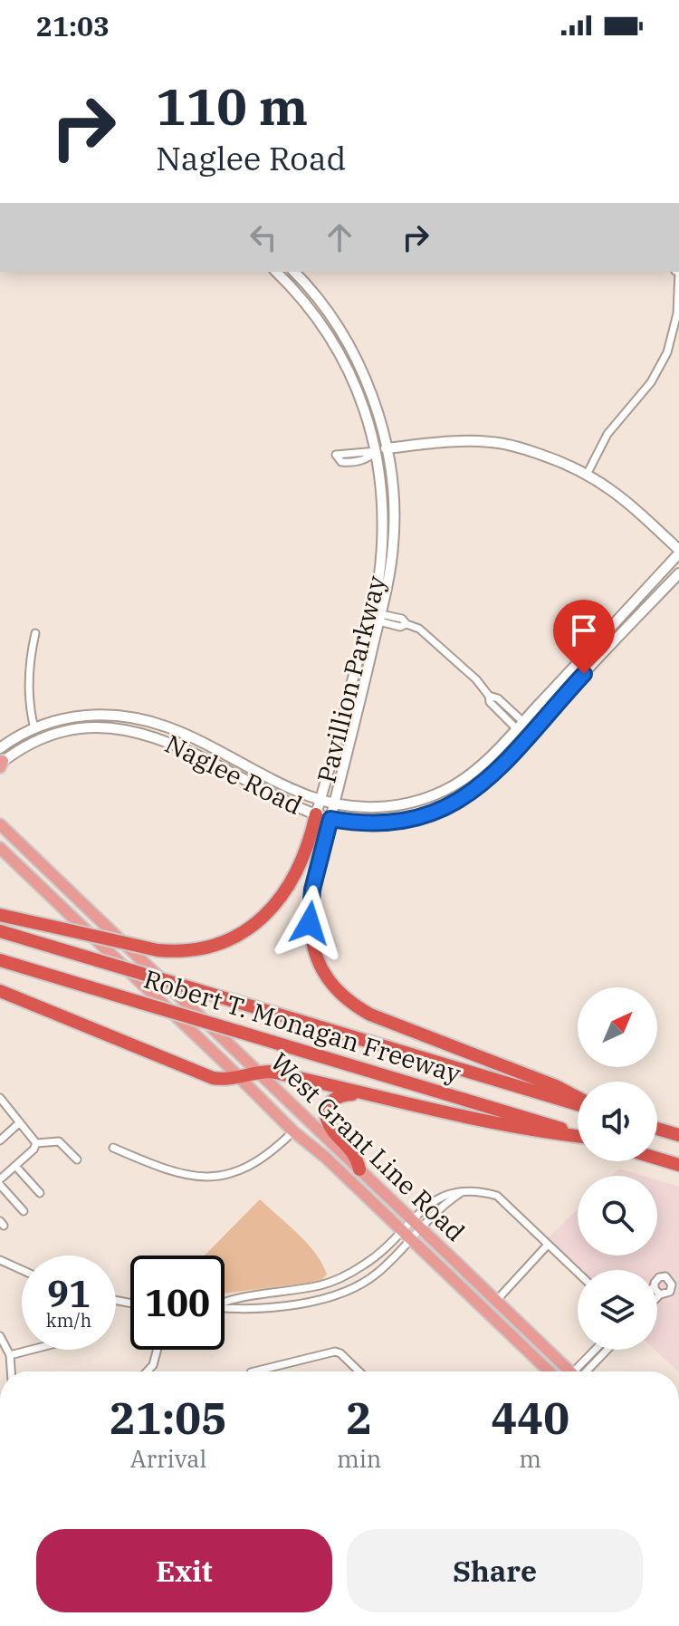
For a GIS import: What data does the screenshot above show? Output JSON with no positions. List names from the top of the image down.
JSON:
{
  "streets": {
    "highway": ["Robert T. Monagan Freeway"],
    "main road": ["Pavillion Parkway", "Naglee Road", "West Grant Line Road"]
  },
  "crossings": [
    ["Pavillion Parkway", "Naglee Road"]
  ],
  "north": "top right",
  "page": {
    "status": "21:03",
    "turn": ["110 m", "Naglee Road"],
    "speed": "91 km/h",
    "limit": "100",
    "eta": [
      "21:05",
      "Arrival",
      "2",
      "min",
      "440",
      "m"
    ],
    "buttons": ["Exit", "Share"]
  }
}
